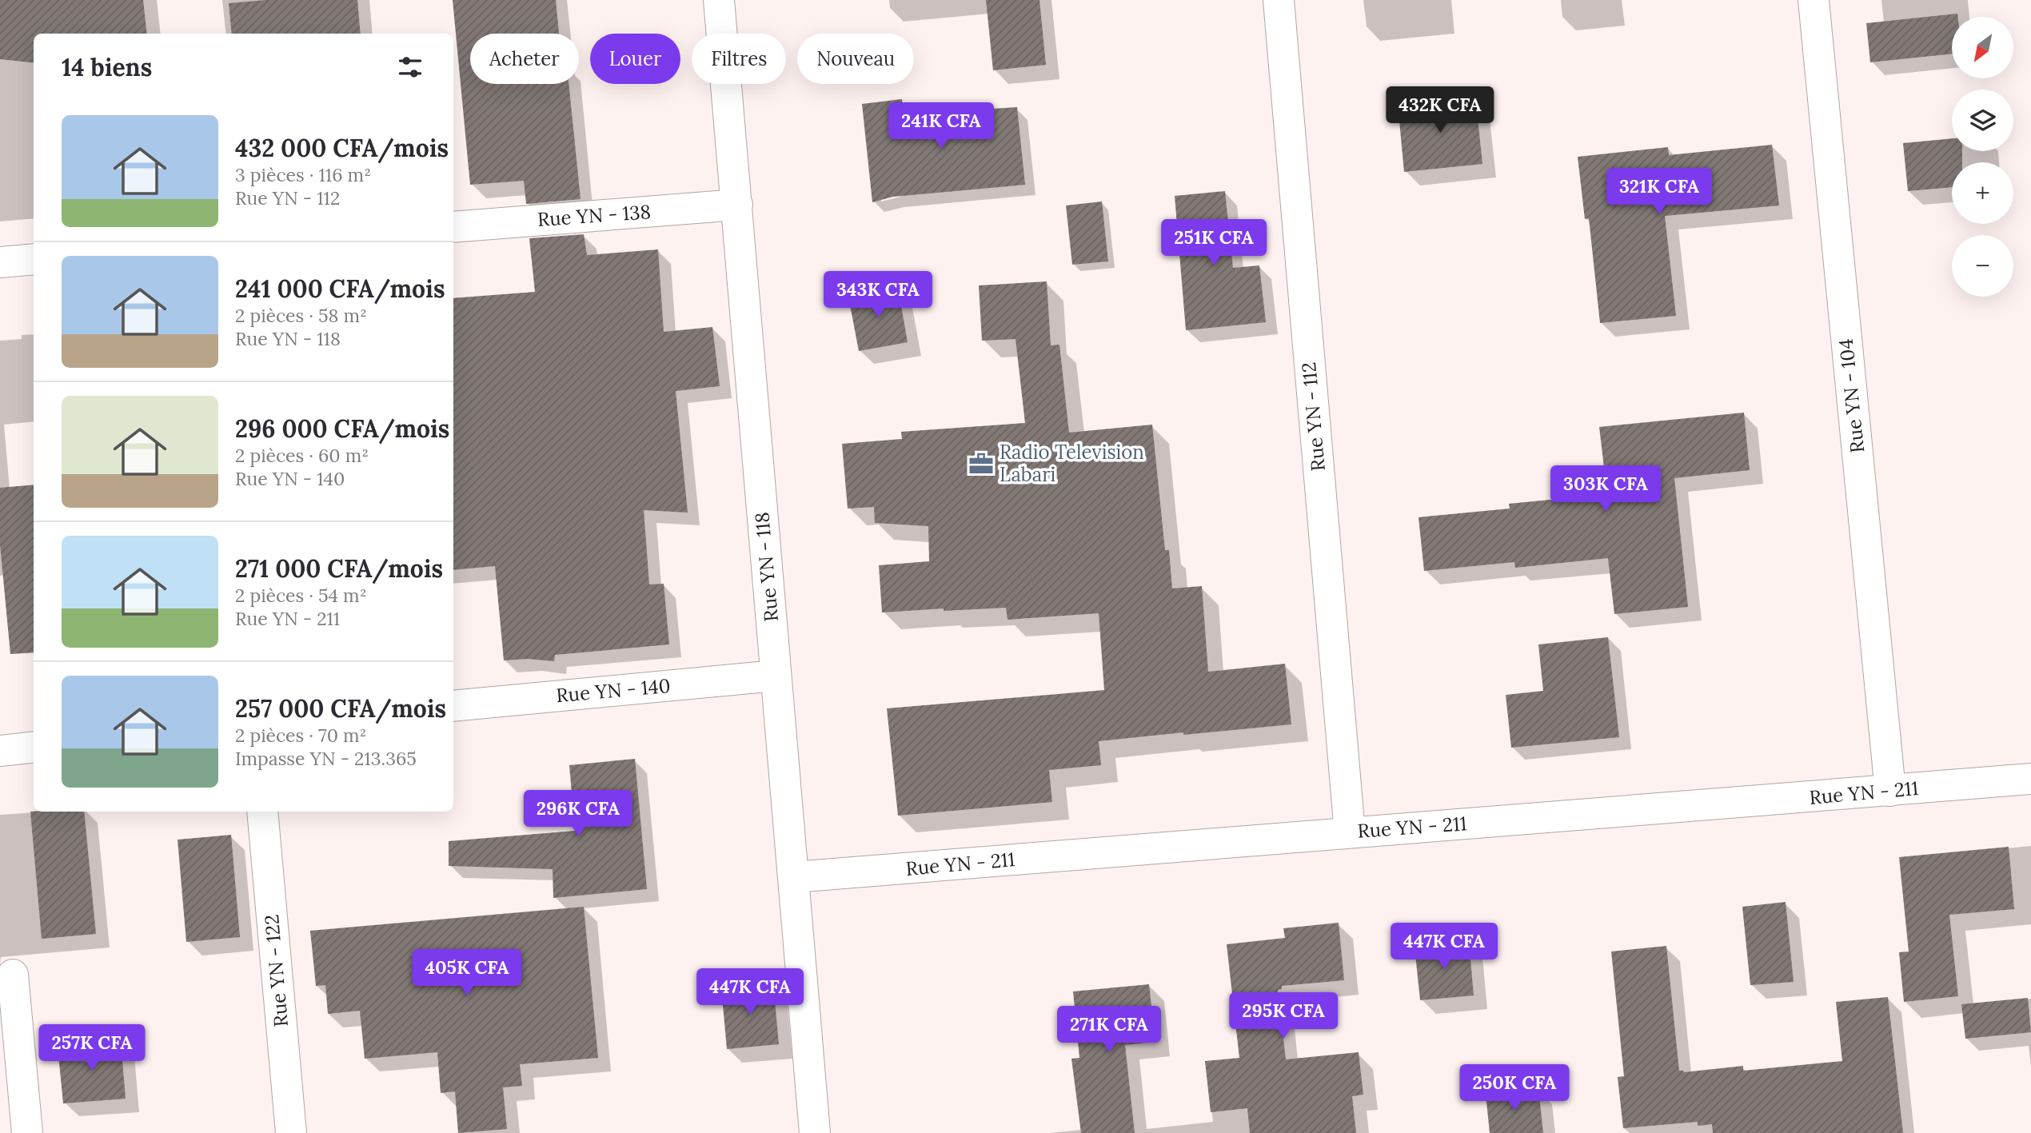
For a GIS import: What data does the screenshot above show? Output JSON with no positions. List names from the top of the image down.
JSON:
{
  "streets": {
    "street": [
      "Rue YN - 138",
      "Rue YN - 104",
      "Rue YN - 112",
      "Rue YN - 118",
      "Rue YN - 140",
      "Rue YN - 211",
      "Rue YN - 122"
    ]
  },
  "crossings": [
    ["Rue YN - 138", "Rue YN - 118"],
    ["Rue YN - 104", "Rue YN - 211"],
    ["Rue YN - 112", "Rue YN - 211"],
    ["Rue YN - 118", "Rue YN - 140"],
    ["Rue YN - 118", "Rue YN - 211"]
  ],
  "places": {
    "office": ["Radio Television Labari"]
  },
  "north": "bottom left",
  "page": {
    "map_buttons": ["+", "−"],
    "chip": [
      "Acheter",
      "Louer",
      "Filtres",
      "Nouveau"
    ],
    "heading": "14 biens",
    "price": [
      "432K CFA",
      "241K CFA",
      "321K CFA",
      "251K CFA",
      "343K CFA",
      "303K CFA",
      "296K CFA",
      "447K CFA",
      "405K CFA",
      "447K CFA",
      "295K CFA",
      "271K CFA",
      "257K CFA",
      "250K CFA"
    ],
    "list": [
      {
        "name": "432 000 CFA/mois",
        "note": "3 pièces · 116 m² · Rue YN - 112"
      },
      {
        "name": "241 000 CFA/mois",
        "note": "2 pièces · 58 m² · Rue YN - 118"
      },
      {
        "name": "296 000 CFA/mois",
        "note": "2 pièces · 60 m² · Rue YN - 140"
      },
      {
        "name": "271 000 CFA/mois",
        "note": "2 pièces · 54 m² · Rue YN - 211"
      },
      {
        "name": "257 000 CFA/mois",
        "note": "2 pièces · 70 m² · Impasse YN - 213.365"
      }
    ]
  }
}
